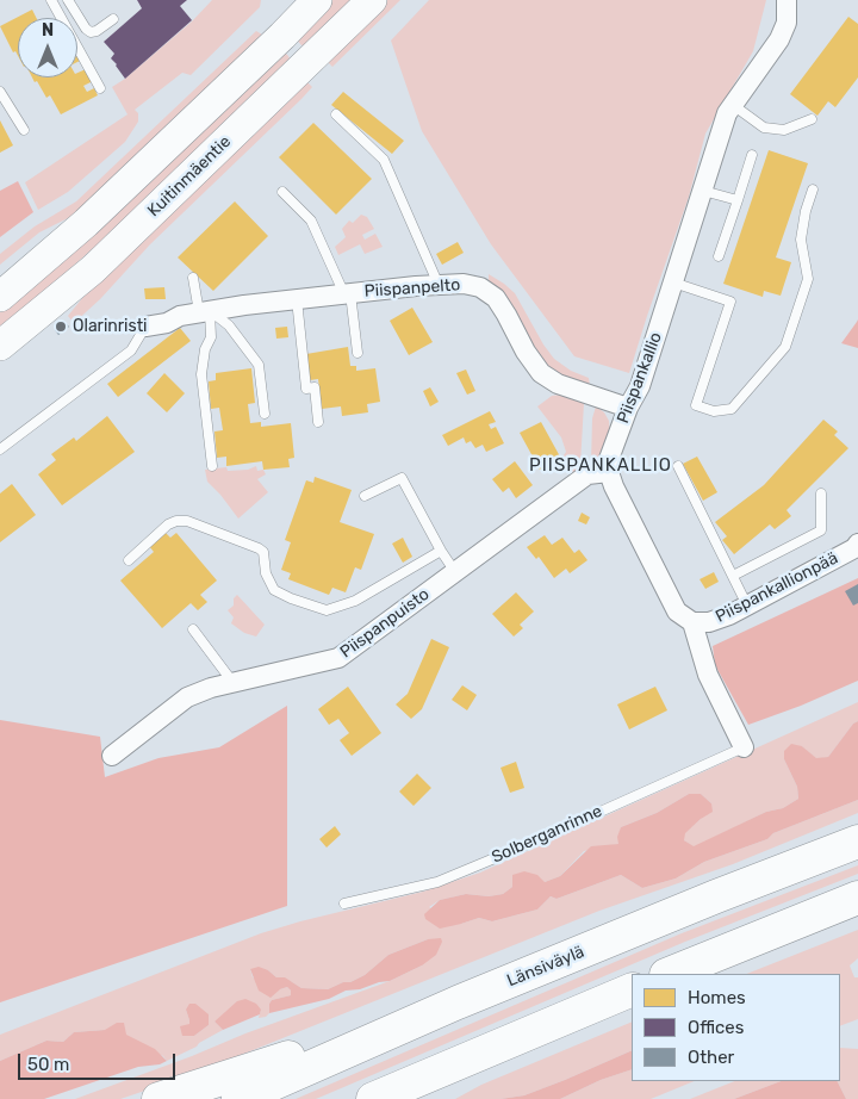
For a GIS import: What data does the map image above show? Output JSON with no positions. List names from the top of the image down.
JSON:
{
  "streets": {
    "highway": ["Länsiväylä"],
    "main road": ["Kuitinmäentie"],
    "street": [
      "Piispanpelto",
      "Piispankallio",
      "Piispankallionpää",
      "Piispanpuisto"
    ],
    "lane": ["Solberganrinne"]
  },
  "crossings": [
    ["Piispanpelto", "Piispankallio"],
    ["Piispankallio", "Piispanpuisto"]
  ],
  "districts": ["PIISPANKALLIO"],
  "places": ["Olarinristi"],
  "legend": ["Homes", "Offices", "Other"],
  "scale_bar": "50 m",
  "north": "top"
}
